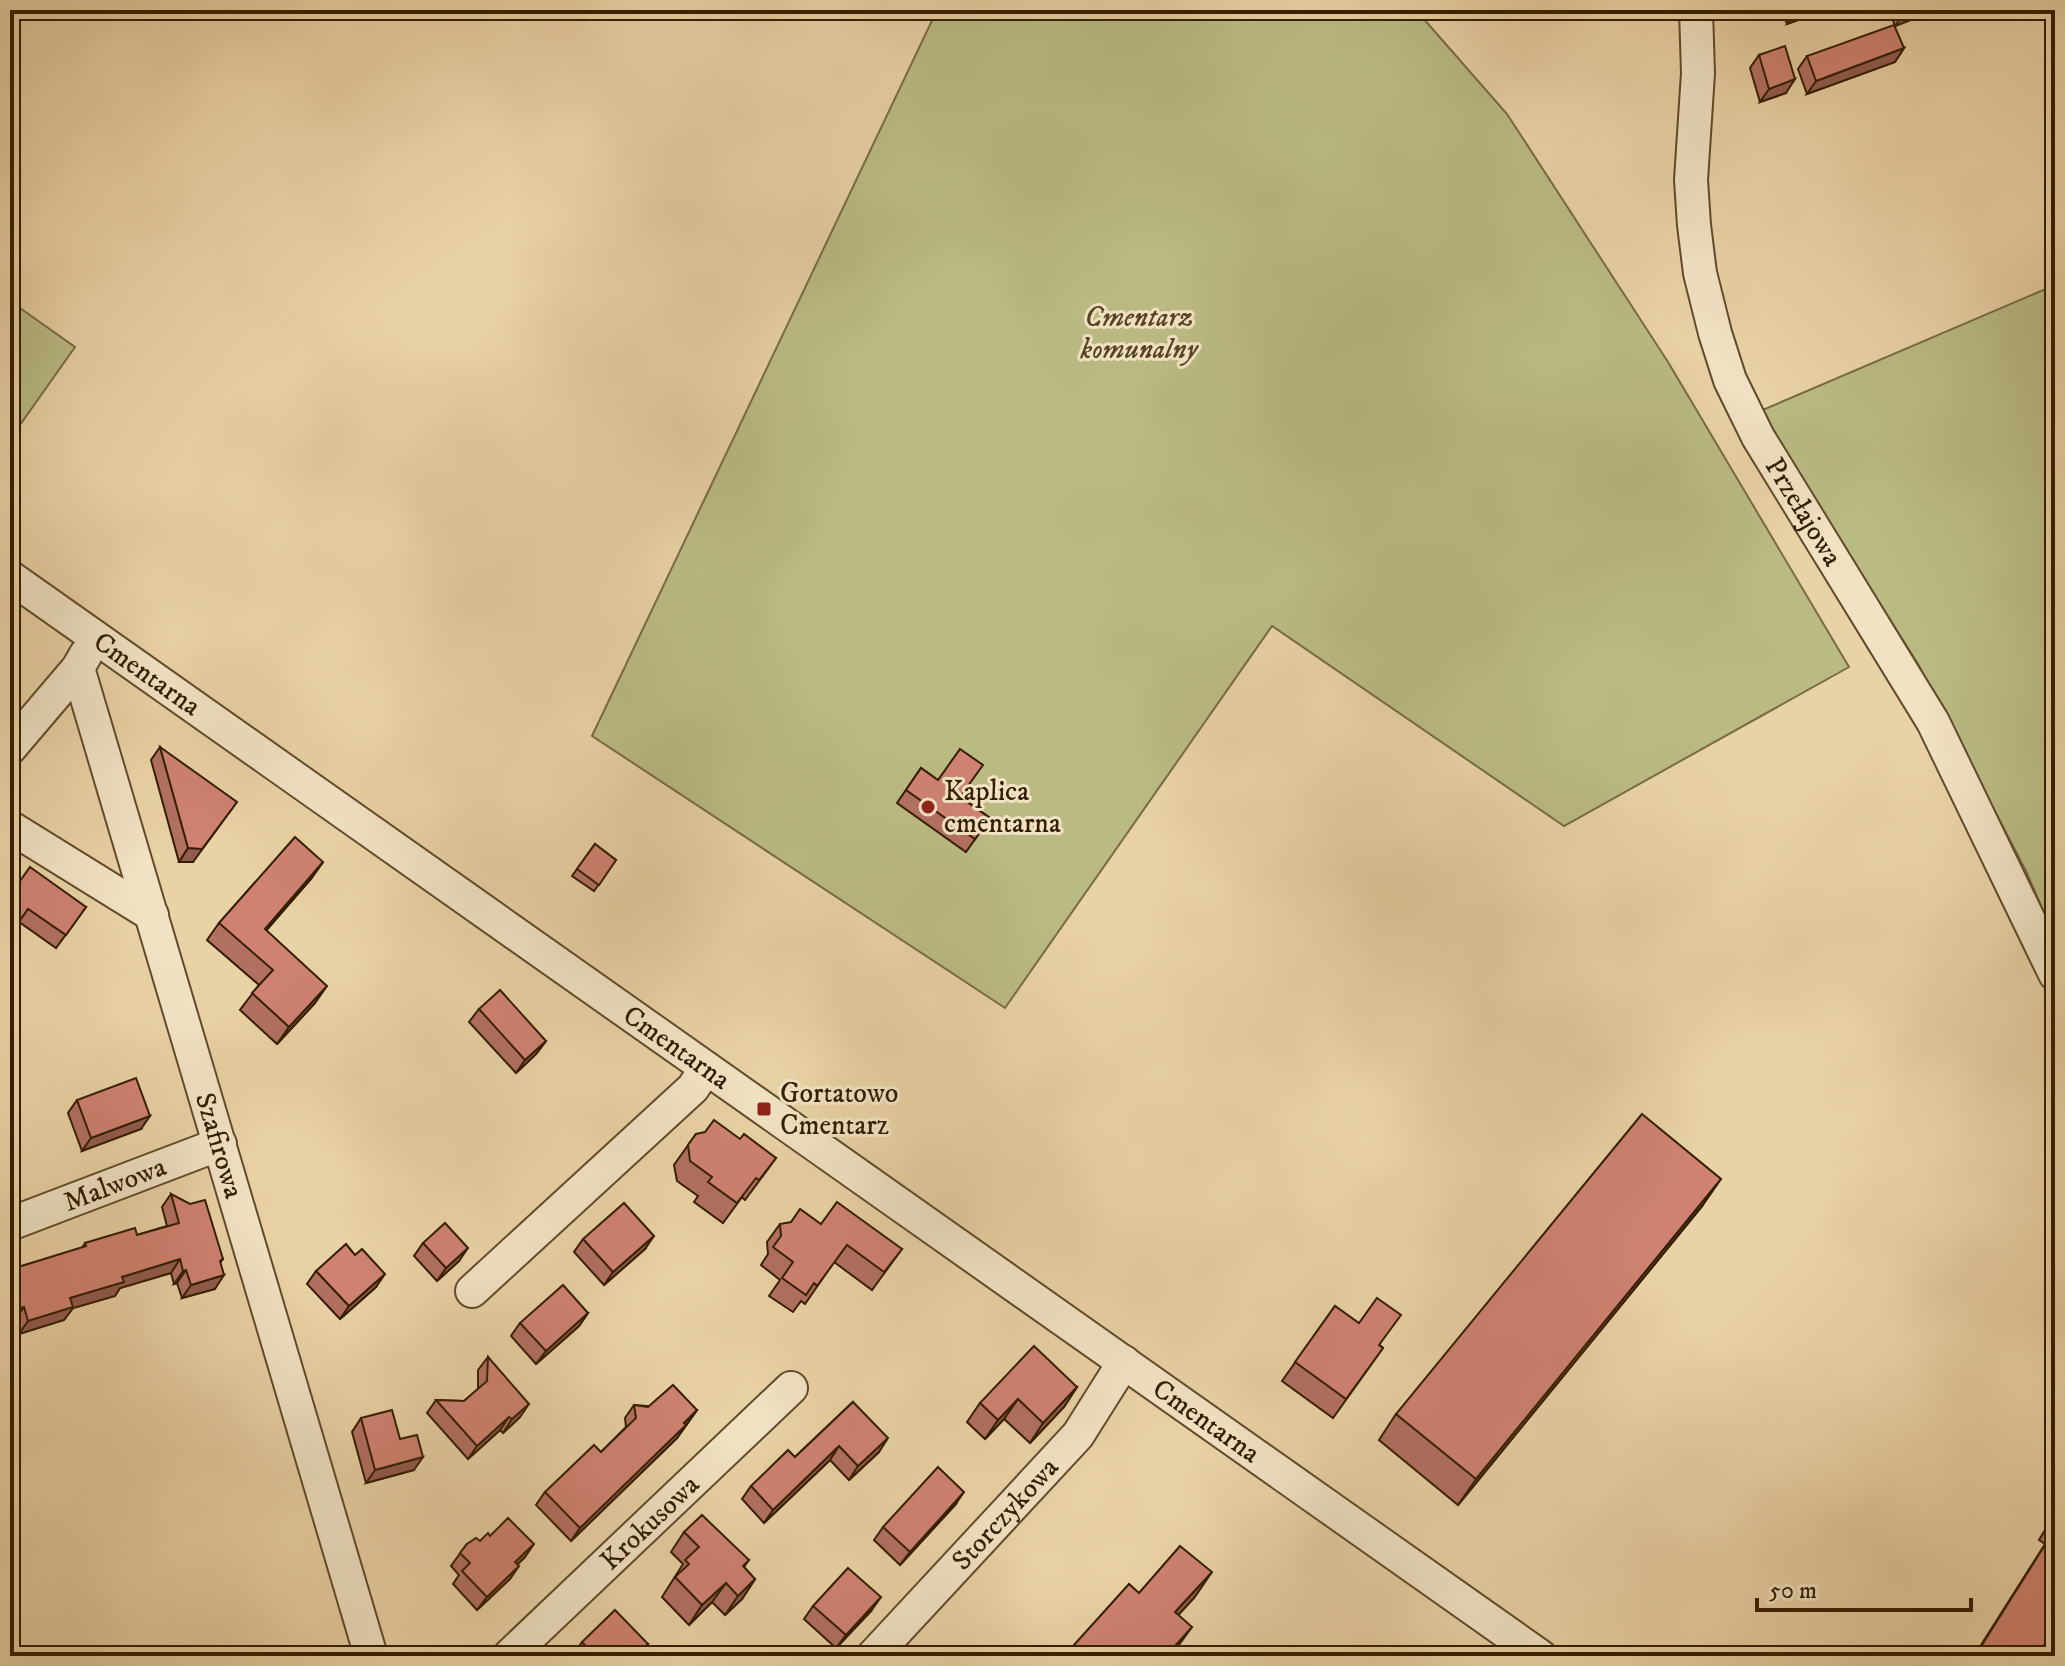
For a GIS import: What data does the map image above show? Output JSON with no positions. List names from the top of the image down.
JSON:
{
  "streets": {
    "street": [
      "Przełajowa",
      "Cmentarna",
      "Szafirowa",
      "Malwowa",
      "Storczykowa",
      "Krokusowa"
    ]
  },
  "crossings": [
    ["Cmentarna", "Storczykowa"],
    ["Szafirowa", "Malwowa"]
  ],
  "parks": ["Cmentarz komunalny"],
  "places": {
    "other": ["Kaplica cmentarna"],
    "transit": ["Gortatowo Cmentarz"]
  },
  "scale_bar": "50 m"
}
